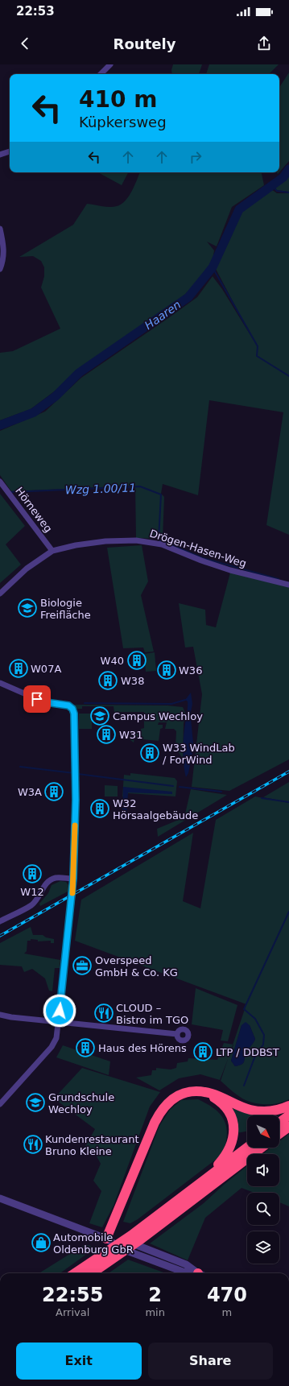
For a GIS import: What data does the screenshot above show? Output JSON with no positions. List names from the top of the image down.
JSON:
{
  "streets": {
    "street": ["Hörneweg", "Drögen-Hasen-Weg"]
  },
  "crossings": [
    ["Hörneweg", "Drögen-Hasen-Weg"]
  ],
  "water": ["Haaren", "Wzg 1.00/11"],
  "places": {
    "school or university": ["Biologie Freifläche", "Campus Wechloy", "Grundschule Wechloy"],
    "building": [
      "W40",
      "W07A",
      "W36",
      "W38",
      "W31",
      "W33 WindLab / ForWind",
      "W3A",
      "W32 Hörsaalgebäude",
      "W12",
      "Haus des Hörens",
      "LTP / DDBST"
    ],
    "office": ["Overspeed GmbH & Co. KG"],
    "restaurant": ["CLOUD – Bistro im TGO", "Kundenrestaurant Bruno Kleine"],
    "shop": ["Automobile Oldenburg GbR"]
  },
  "north": "bottom right",
  "page": {
    "status": "22:53",
    "header": "Routely",
    "turn": ["410 m", "Küpkersweg"],
    "eta": [
      "22:55",
      "Arrival",
      "2",
      "min",
      "470",
      "m"
    ],
    "buttons": ["Exit", "Share"]
  }
}
